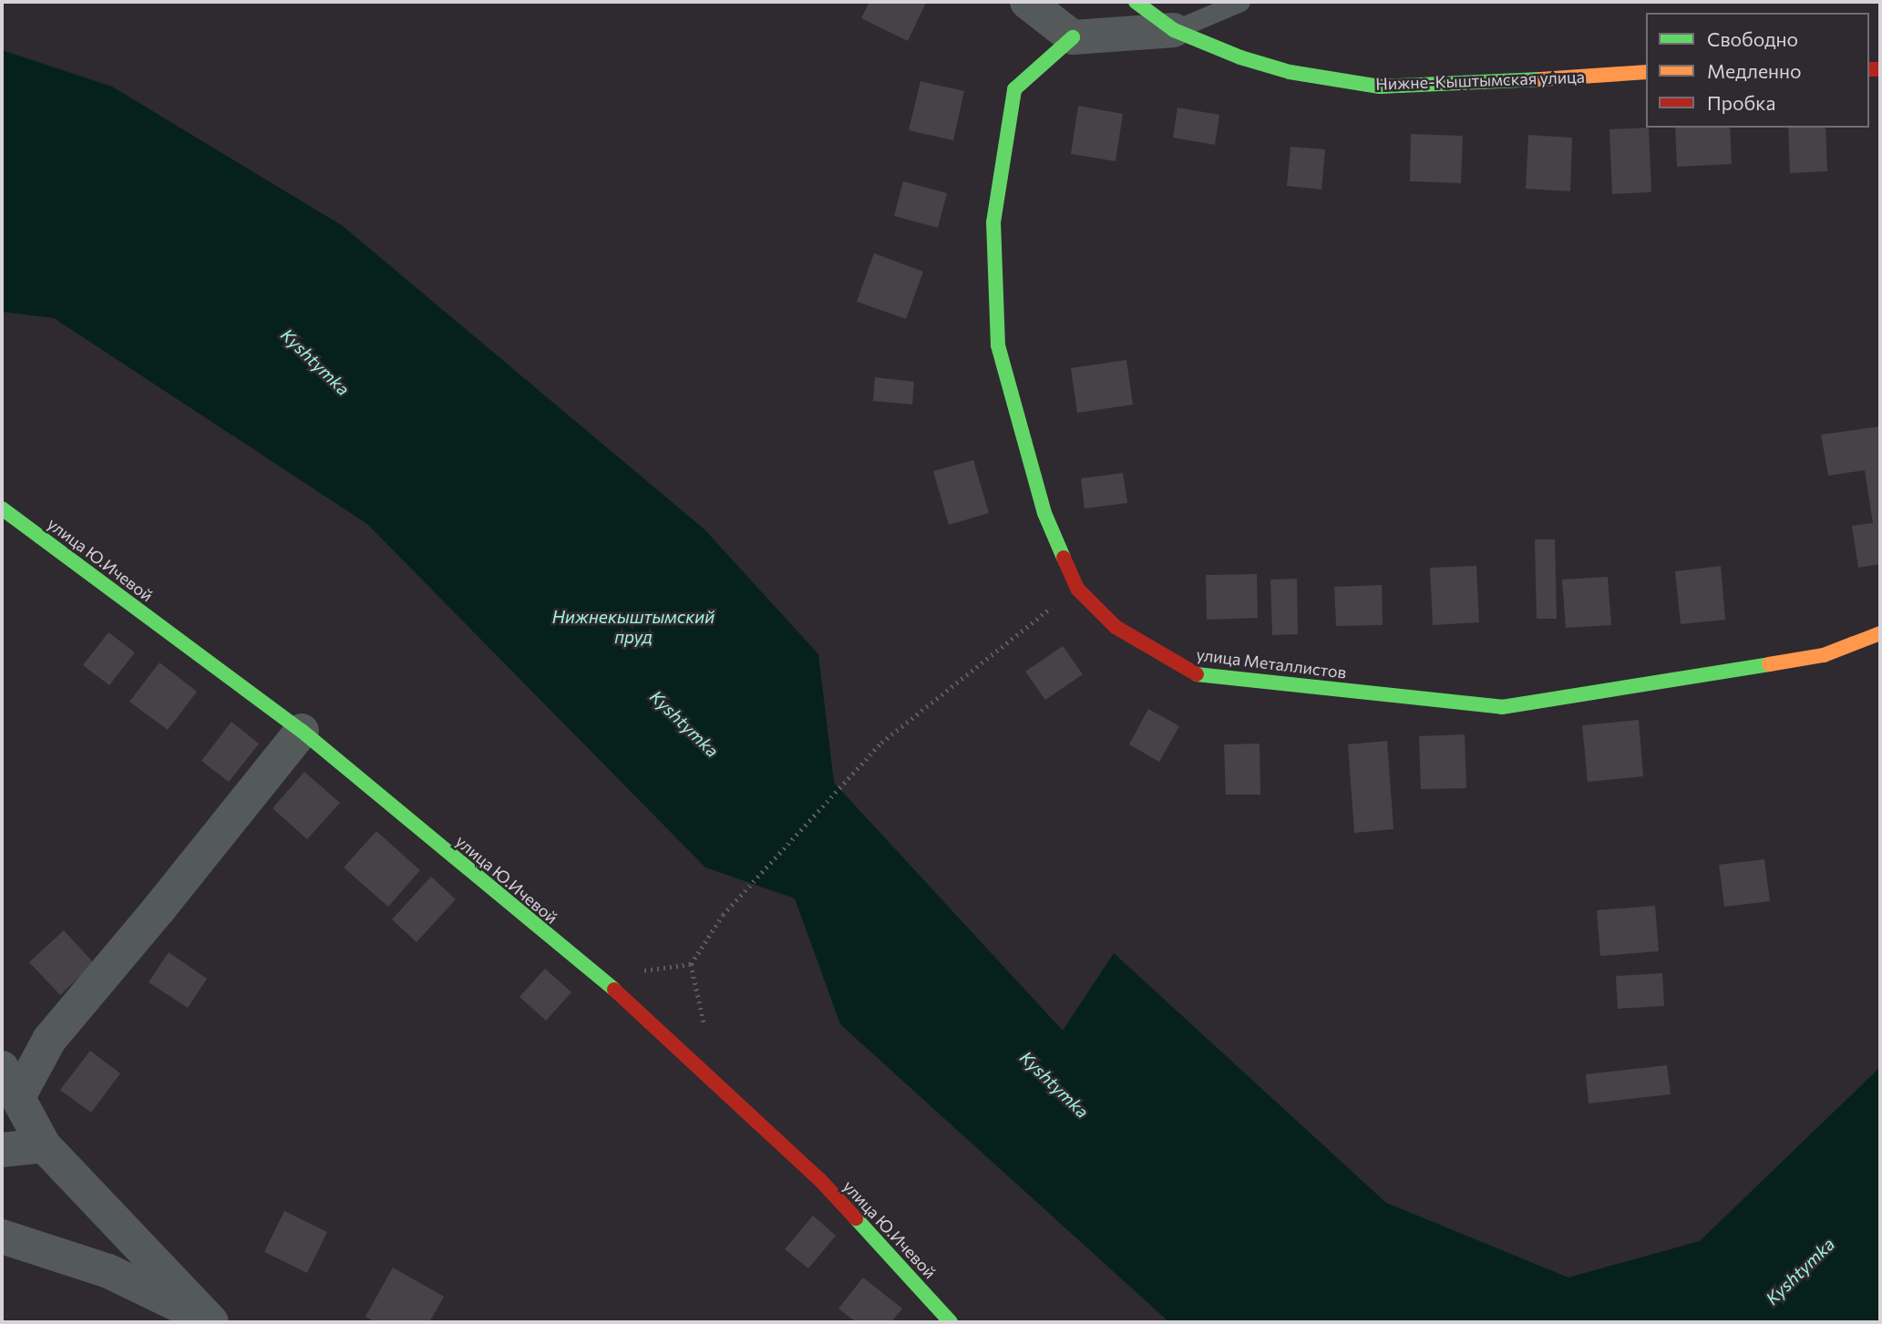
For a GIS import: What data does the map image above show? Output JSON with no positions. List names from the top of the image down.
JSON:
{
  "streets": {
    "street": ["Нижне-Кыштымская улица", "улица Ю.Ичевой", "улица Металлистов"]
  },
  "crossings": [
    ["Нижне-Кыштымская улица", "улица Металлистов"]
  ],
  "water": ["Kyshtymka", "Нижнекыштымский пруд"],
  "legend": ["Свободно", "Медленно", "Пробка"]
}
